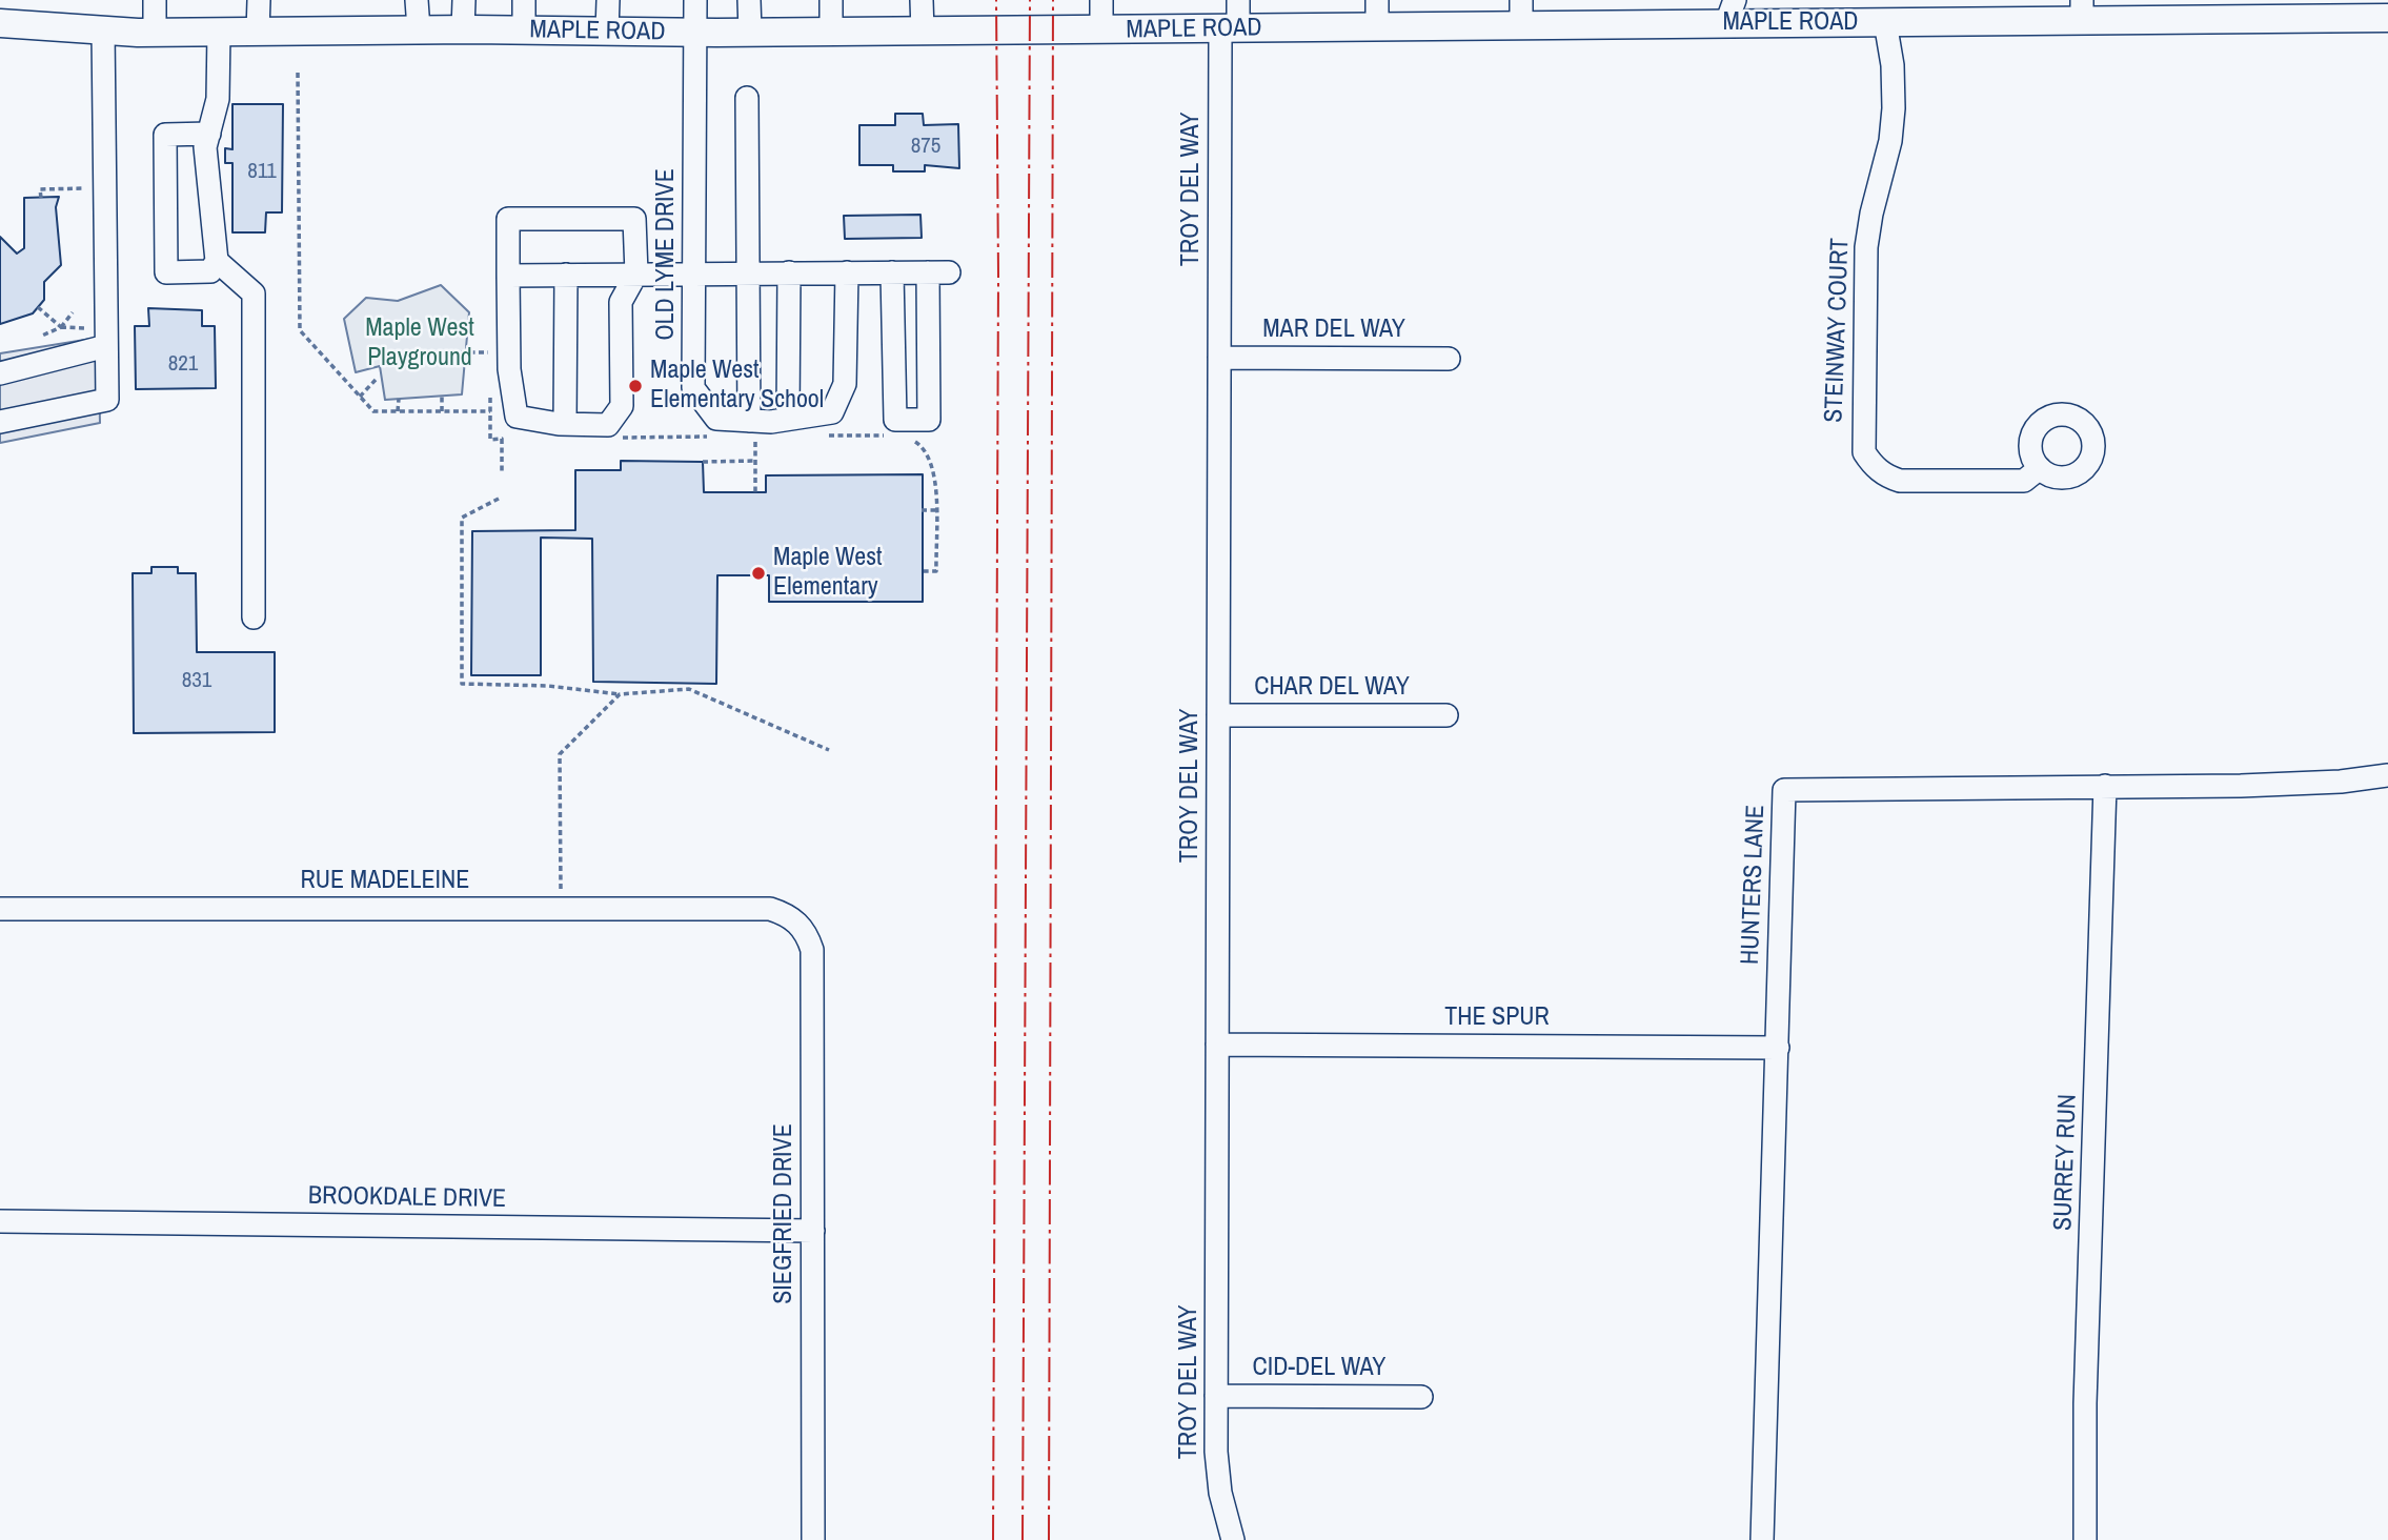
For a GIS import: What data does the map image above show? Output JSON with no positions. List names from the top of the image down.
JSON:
{
  "streets": {
    "main road": ["MAPLE ROAD"],
    "street": [
      "TROY DEL WAY",
      "OLD LYME DRIVE",
      "MAR DEL WAY",
      "STEINWAY COURT",
      "CHAR DEL WAY",
      "RUE MADELEINE",
      "HUNTERS LANE",
      "THE SPUR",
      "SURREY RUN",
      "BROOKDALE DRIVE",
      "SIEGFRIED DRIVE",
      "CID-DEL WAY"
    ]
  },
  "crossings": [
    ["MAPLE ROAD", "TROY DEL WAY"],
    ["MAPLE ROAD", "OLD LYME DRIVE"],
    ["MAPLE ROAD", "STEINWAY COURT"],
    ["TROY DEL WAY", "MAR DEL WAY"],
    ["TROY DEL WAY", "CHAR DEL WAY"],
    ["TROY DEL WAY", "THE SPUR"],
    ["TROY DEL WAY", "CID-DEL WAY"],
    ["RUE MADELEINE", "SIEGFRIED DRIVE"],
    ["HUNTERS LANE", "THE SPUR"],
    ["HUNTERS LANE", "SURREY RUN"],
    ["BROOKDALE DRIVE", "SIEGFRIED DRIVE"]
  ],
  "parks": ["Maple West Playground"],
  "places": ["Maple West Elementary School", "Maple West Elementary"],
  "house_numbers": [
    "875",
    "811",
    "821",
    "831"
  ]
}
